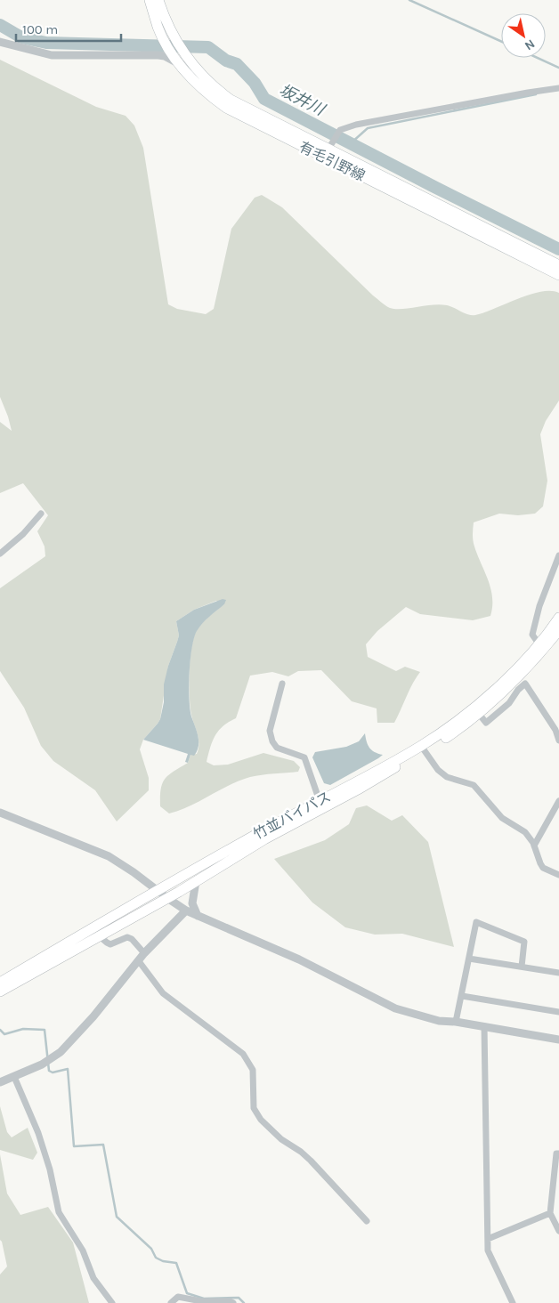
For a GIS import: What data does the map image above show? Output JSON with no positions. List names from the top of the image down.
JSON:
{
  "streets": {
    "main road": ["有毛引野線", "竹並バイパス"]
  },
  "water": ["坂井川"],
  "scale_bar": "100 m",
  "north": "bottom right"
}
